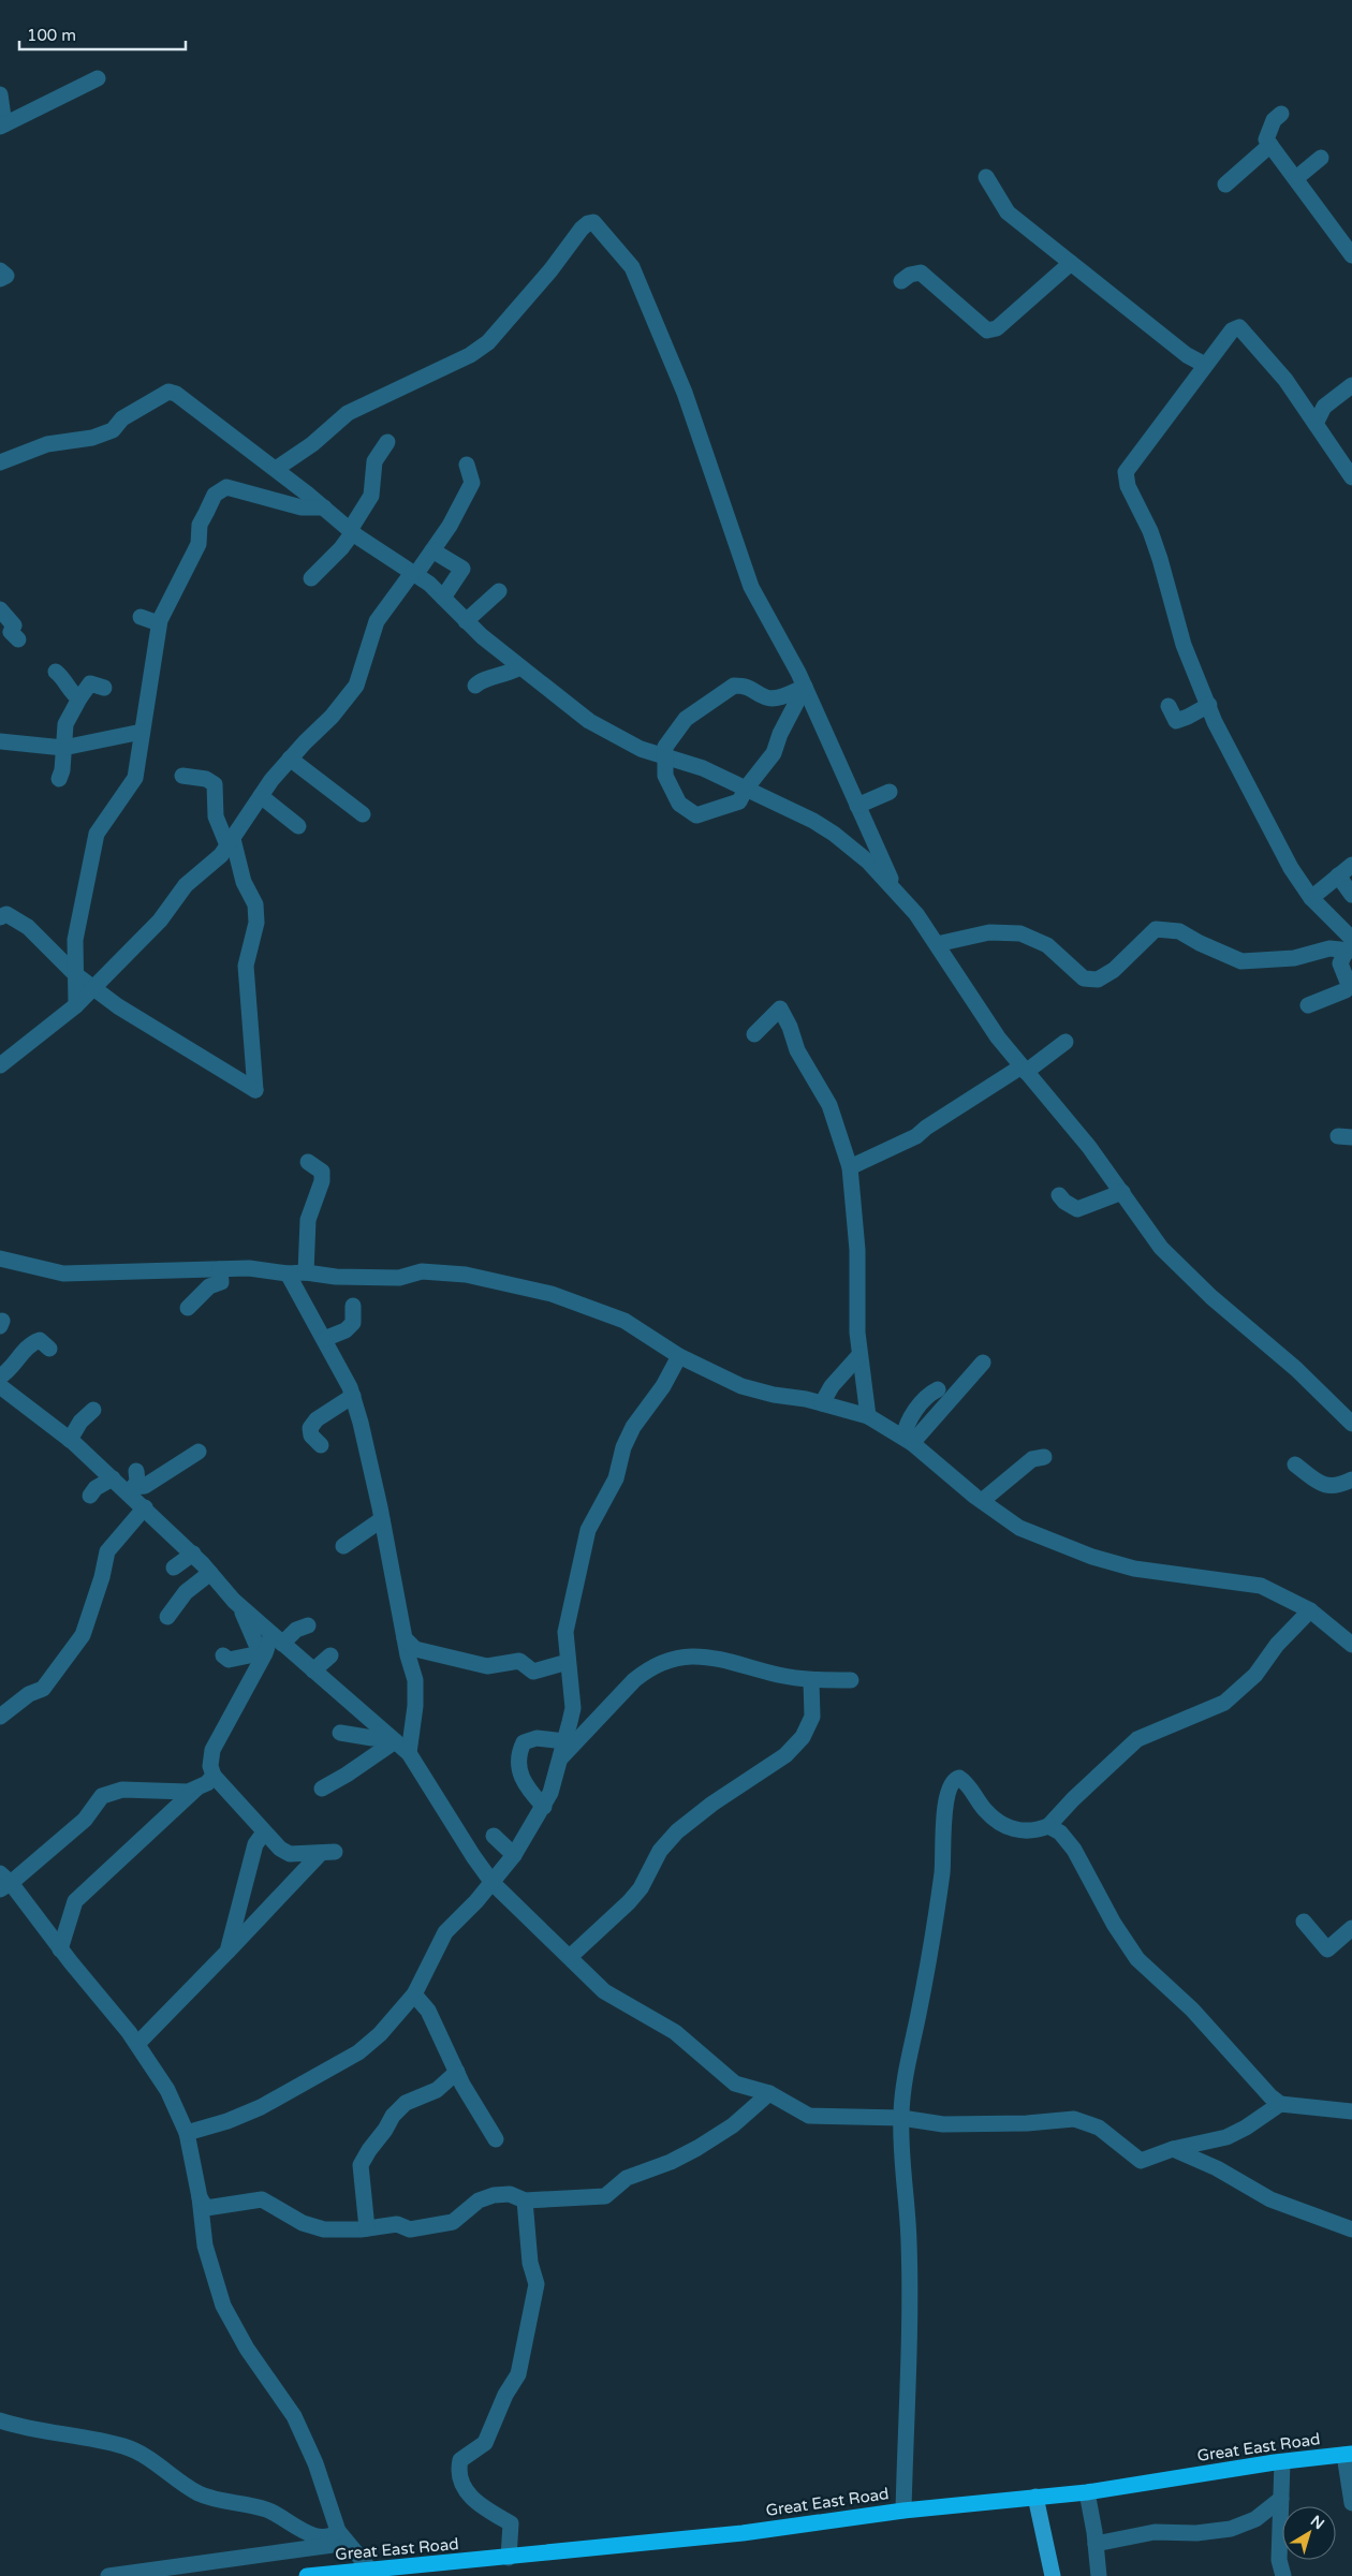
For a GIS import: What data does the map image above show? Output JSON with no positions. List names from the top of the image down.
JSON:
{
  "streets": {
    "highway": ["Great East Road"]
  },
  "scale_bar": "100 m",
  "north": "top right"
}
